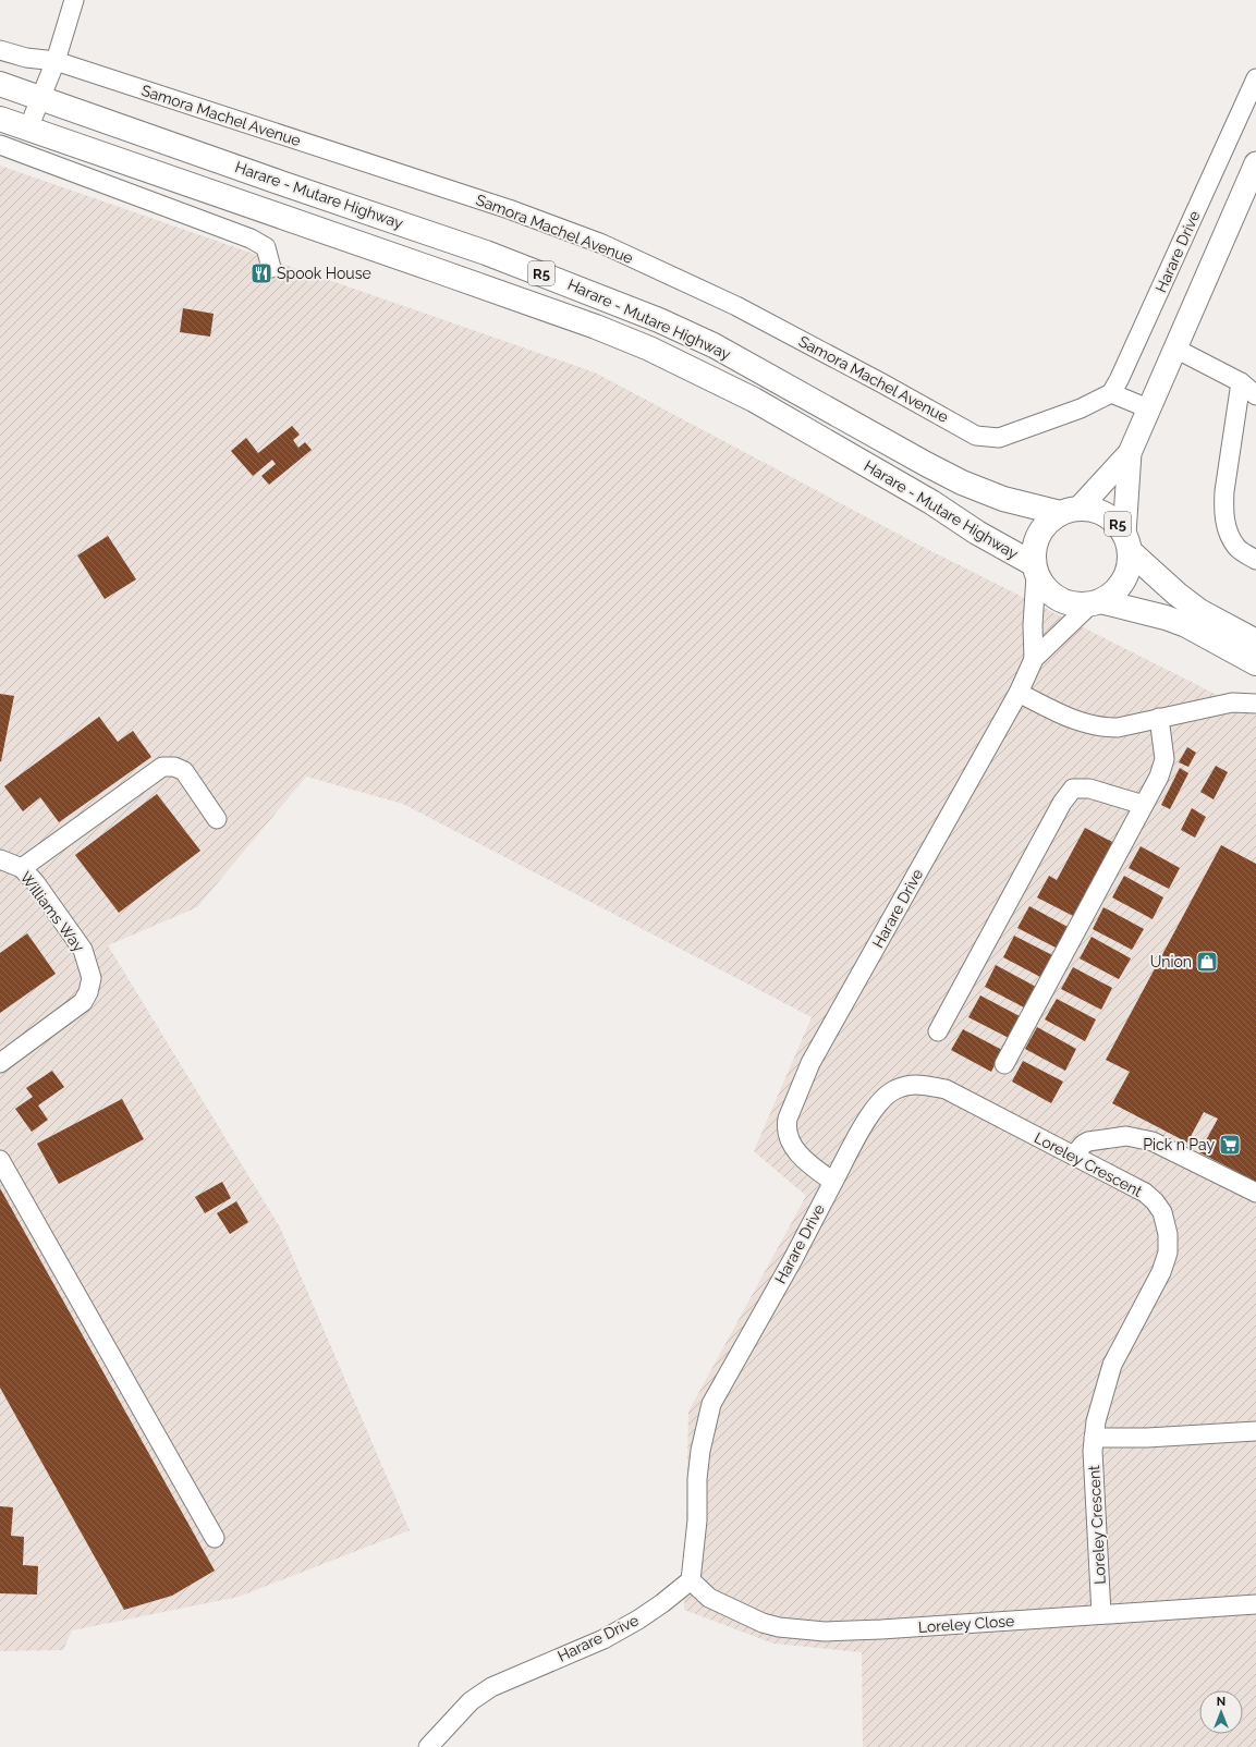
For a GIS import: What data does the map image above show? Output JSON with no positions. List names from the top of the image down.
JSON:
{
  "streets": {
    "highway": ["Harare - Mutare Highway", "R5"],
    "street": [
      "Samora Machel Avenue",
      "Harare Drive",
      "Williams Way",
      "Loreley Crescent",
      "Loreley Close"
    ]
  },
  "crossings": [
    ["Samora Machel Avenue", "Harare Drive"],
    ["Harare - Mutare Highway", "Harare Drive"],
    ["Harare - Mutare Highway", "R5"],
    ["Harare Drive", "R5"],
    ["Harare Drive", "Loreley Crescent"],
    ["Harare Drive", "Loreley Close"],
    ["Loreley Crescent", "Loreley Close"]
  ],
  "places": {
    "restaurant": ["Spook House"],
    "shop": ["Union"],
    "supermarket": ["Pick n Pay"]
  },
  "north": "top"
}
